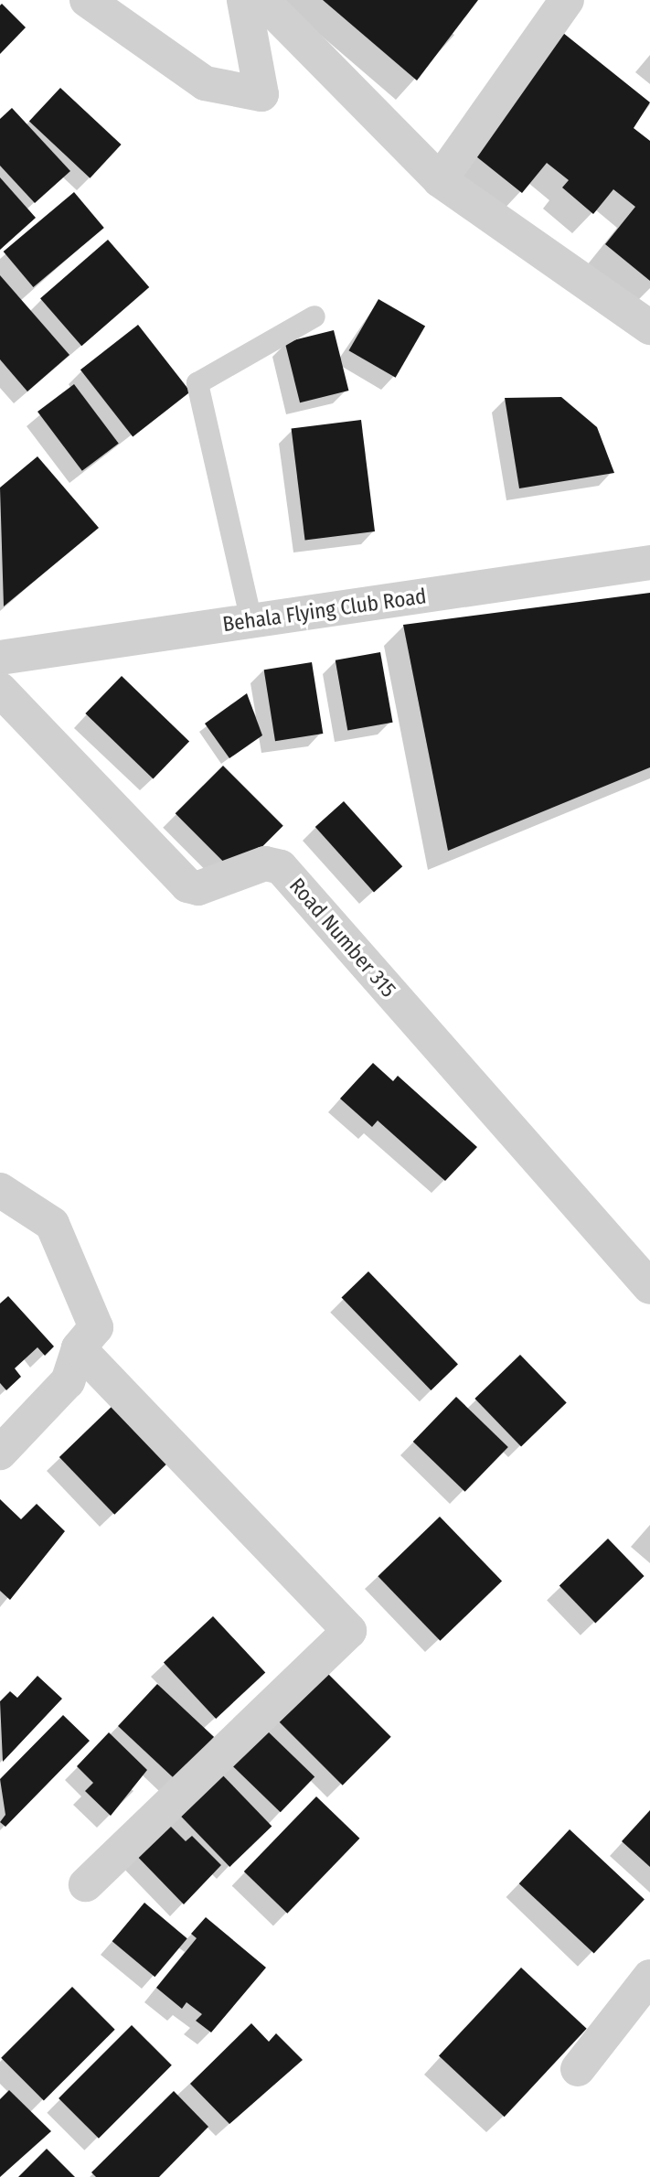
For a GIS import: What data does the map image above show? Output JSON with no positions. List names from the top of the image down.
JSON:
{
  "streets": {
    "street": ["Behala Flying Club Road", "Road Number 315"]
  }
}
